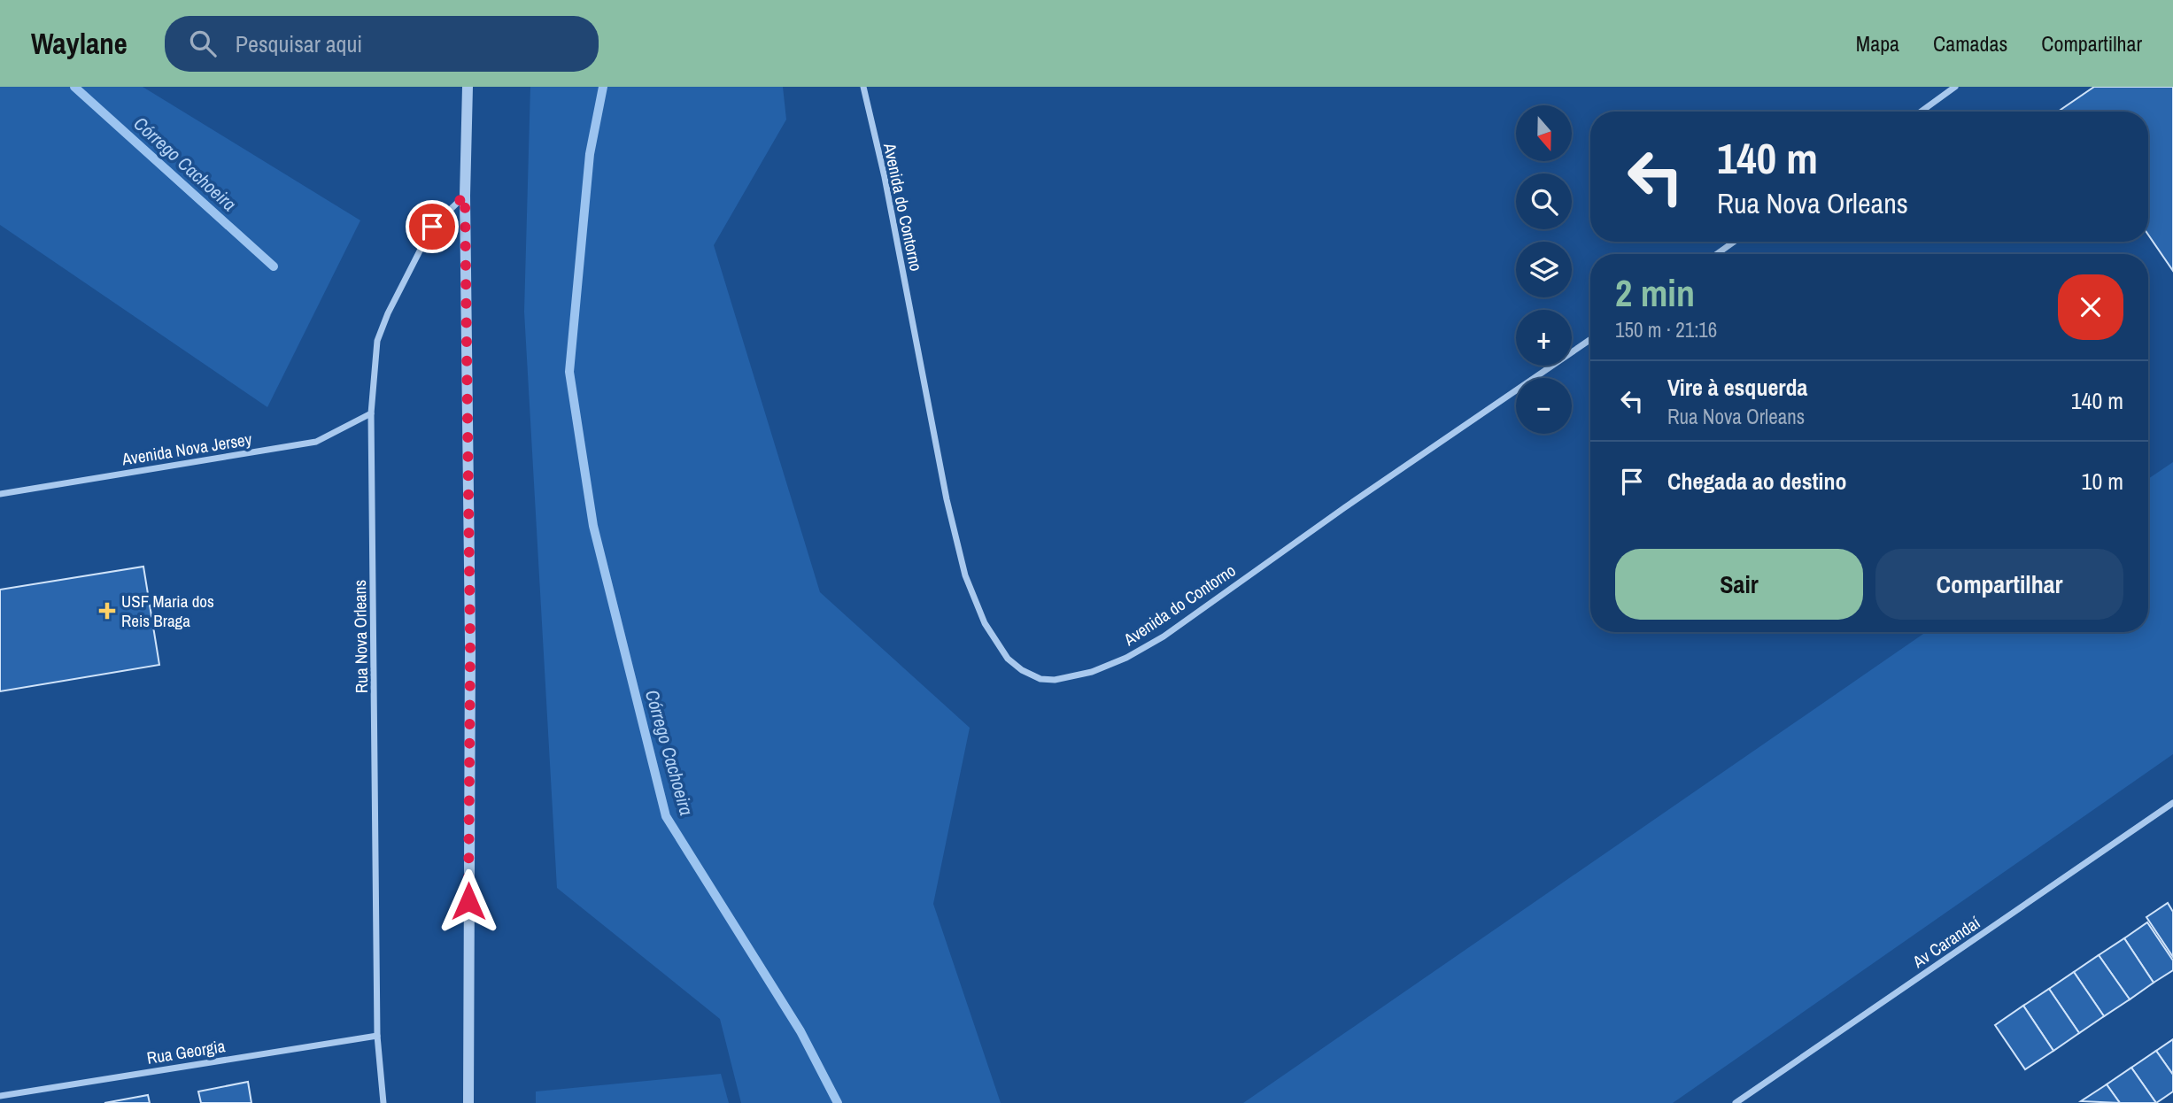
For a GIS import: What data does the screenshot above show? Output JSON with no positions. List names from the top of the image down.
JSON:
{
  "streets": {
    "street": [
      "Avenida do Contorno",
      "Avenida Nova Jersey",
      "Rua Nova Orleans",
      "Av Carandaí",
      "Rua Georgia"
    ]
  },
  "crossings": [
    ["Avenida Nova Jersey", "Rua Nova Orleans"],
    ["Rua Nova Orleans", "Rua Georgia"]
  ],
  "water": ["Córrego Cachoeira"],
  "places": {
    "health": ["USF Maria dos Reis Braga"]
  },
  "north": "bottom",
  "page": {
    "header": "Waylane",
    "search": "Pesquisar aqui",
    "nav": ["Mapa", "Camadas", "Compartilhar"],
    "map_buttons": ["+", "−"],
    "turn": ["140 m", "Rua Nova Orleans"],
    "heading": ["2 min", "150 m · 21:16"],
    "list": [
      {
        "name": "Vire à esquerda",
        "note": "Rua Nova Orleans",
        "value": "140 m"
      },
      {
        "name": "Chegada ao destino",
        "value": "10 m"
      }
    ],
    "buttons": ["Sair", "Compartilhar"]
  }
}
